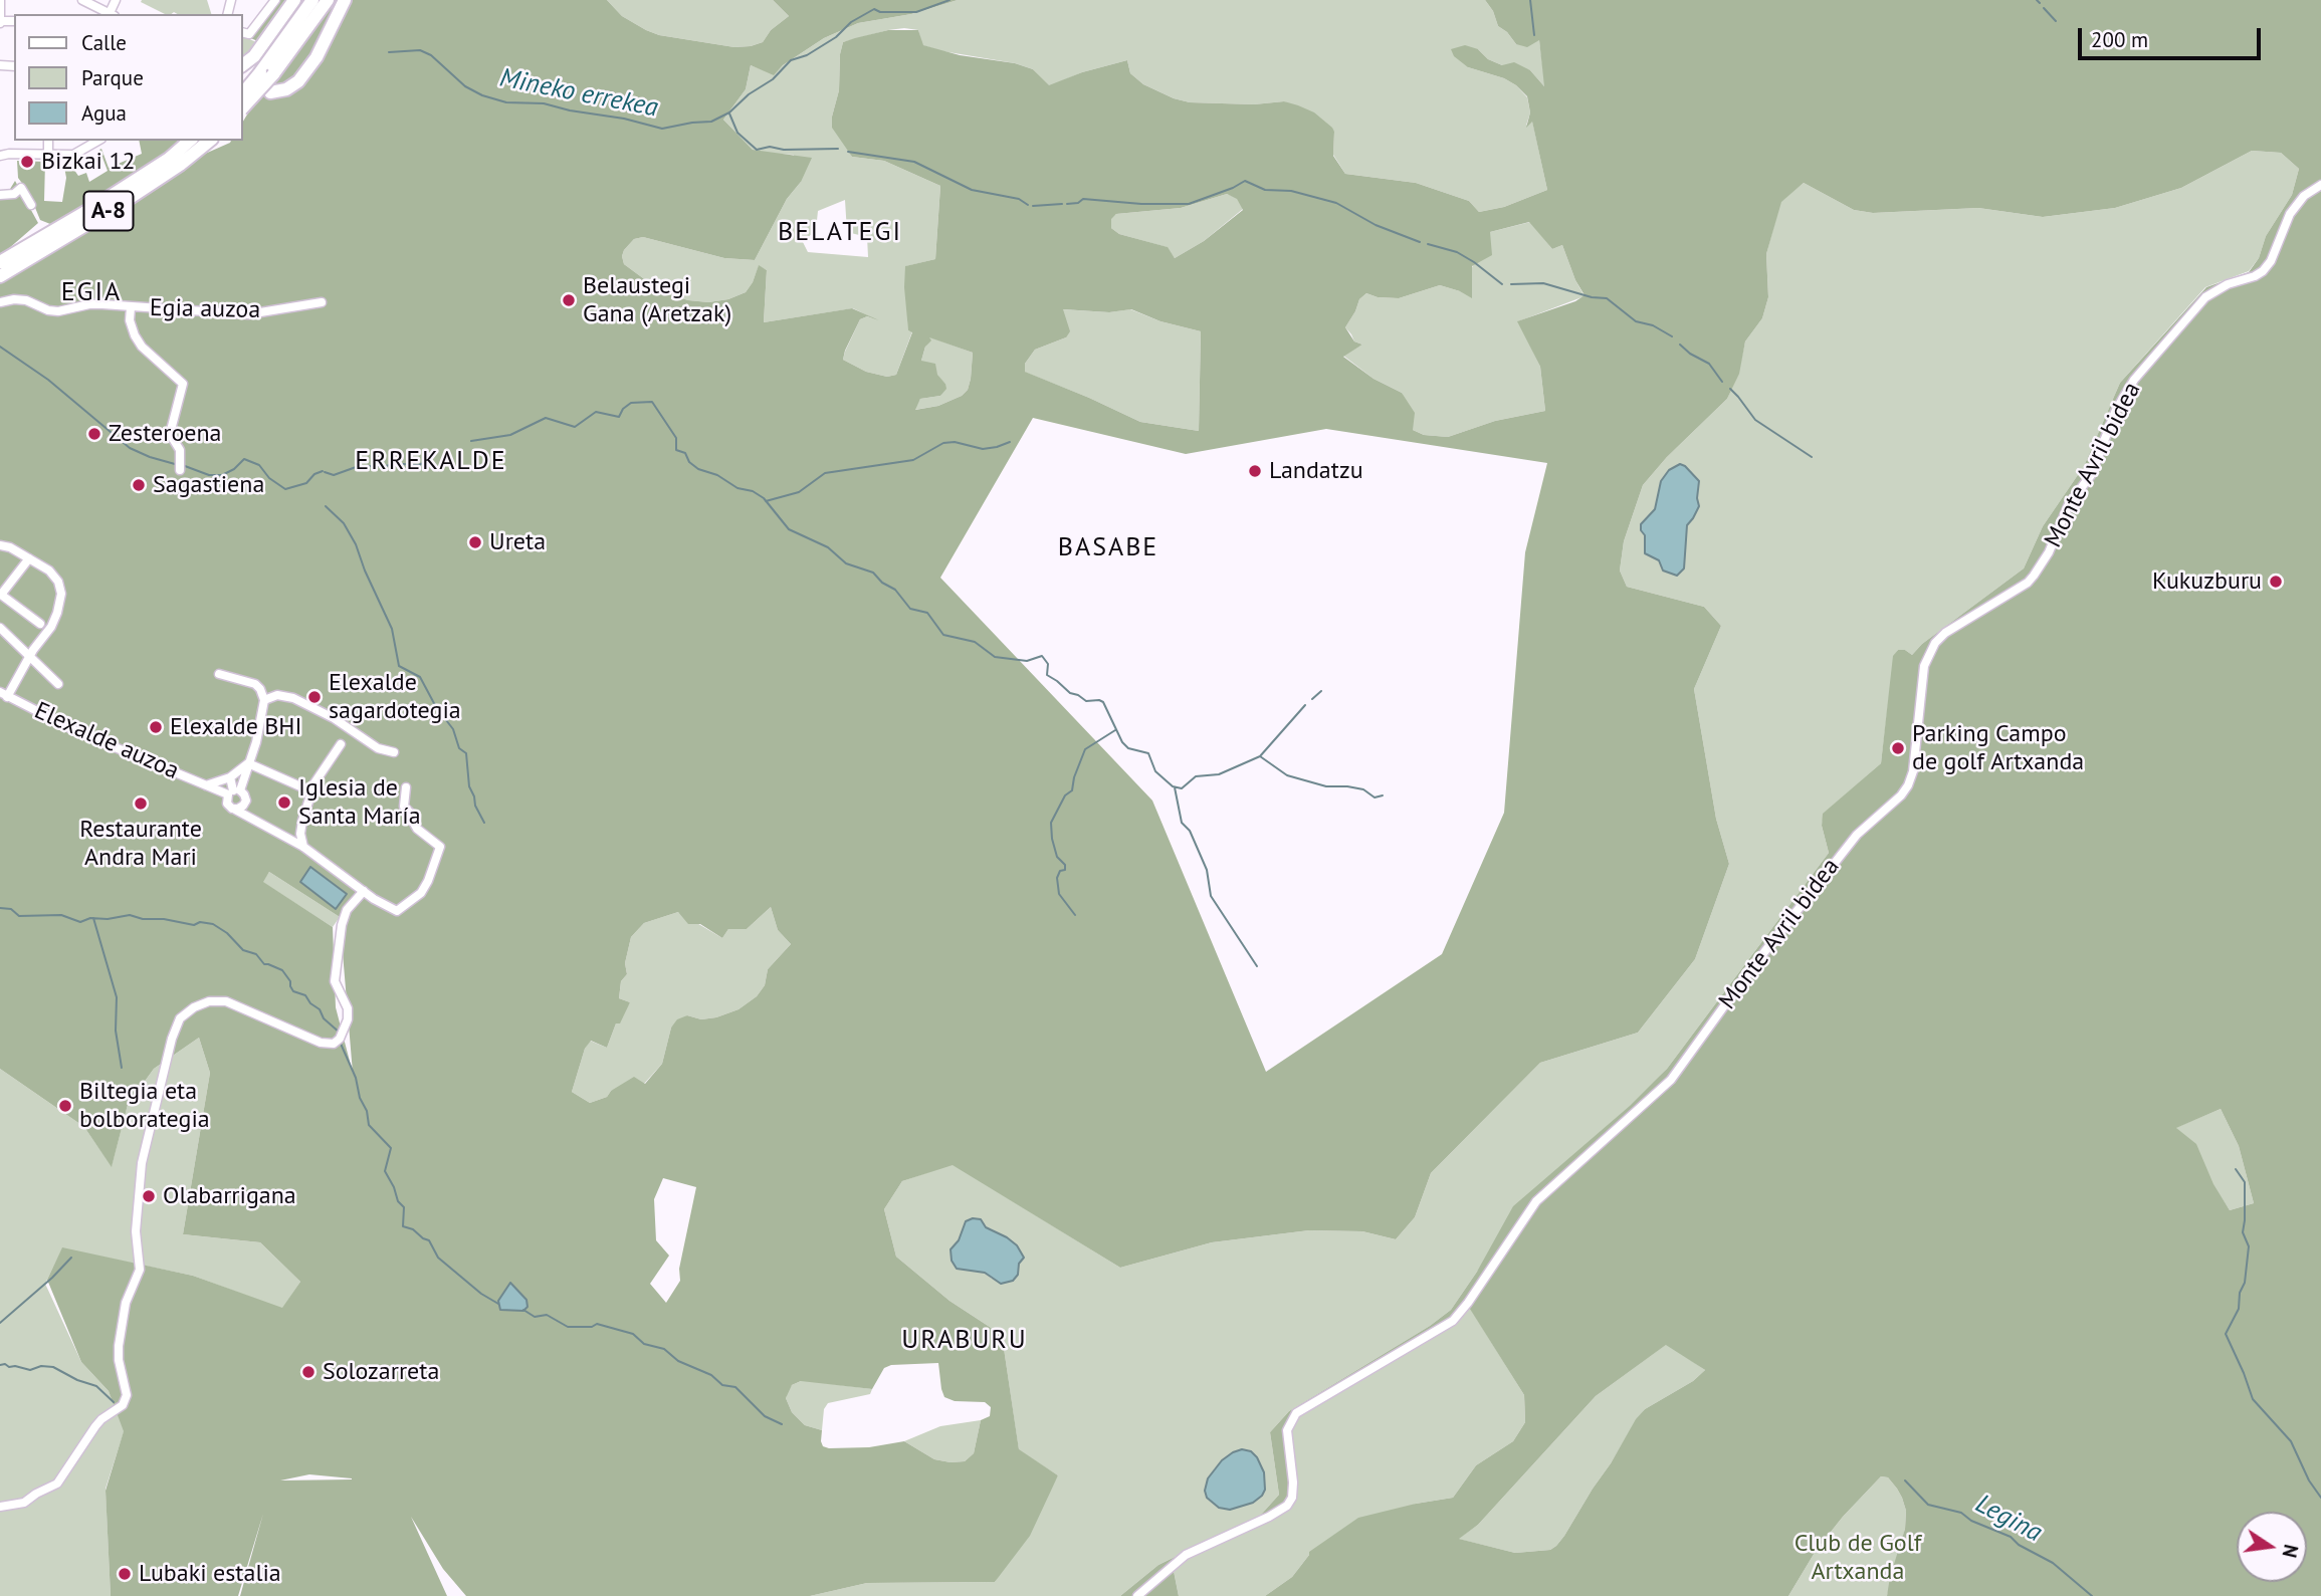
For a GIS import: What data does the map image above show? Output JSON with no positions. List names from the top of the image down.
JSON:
{
  "streets": {
    "highway": ["A-8"],
    "street": ["Egia auzoa", "Monte Avril bidea", "Elexalde auzoa"]
  },
  "districts": [
    "BELATEGI",
    "EGIA",
    "ERREKALDE",
    "BASABE",
    "URABURU"
  ],
  "water": ["Mineko errekea", "Legina"],
  "parks": ["Club de Golf Artxanda"],
  "places": [
    "Bizkai 12",
    "Belaustegi Gana (Aretzak)",
    "Zesteroena",
    "Landatzu",
    "Sagastiena",
    "Ureta",
    "Kukuzburu",
    "Elexalde sagardotegia",
    "Elexalde BHI",
    "Parking Campo de golf Artxanda",
    "Iglesia de Santa María",
    "Restaurante Andra Mari",
    "Biltegia eta bolborategia",
    "Olabarrigana",
    "Solozarreta",
    "Lubaki estalia"
  ],
  "legend": ["Calle", "Parque", "Agua"],
  "scale_bar": "200 m",
  "north": "right"
}
